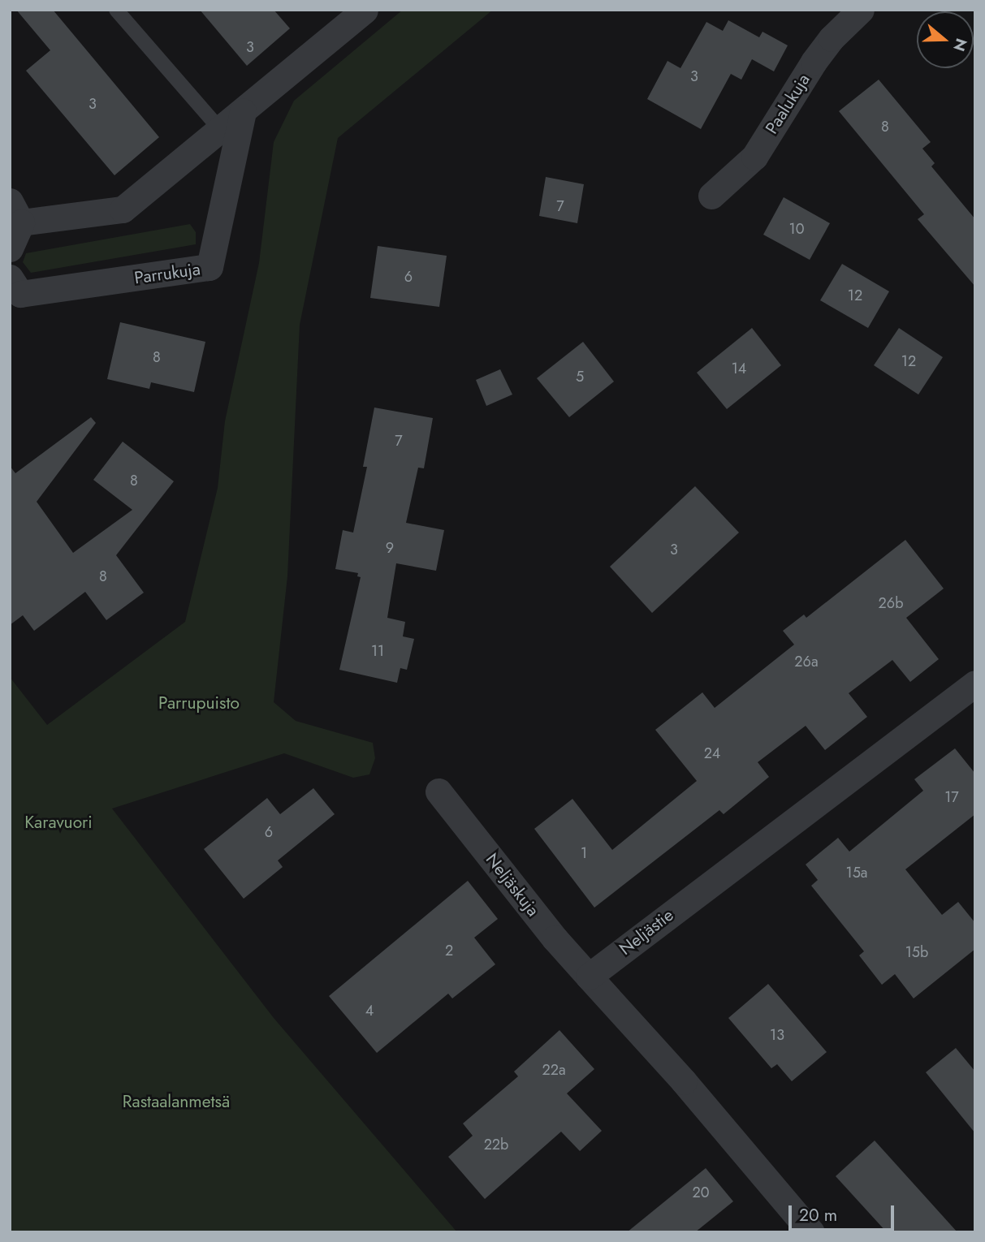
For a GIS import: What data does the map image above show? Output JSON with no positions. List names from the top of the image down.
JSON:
{
  "streets": {
    "street": [
      "Paalukuja",
      "Parrukuja",
      "Neljäskuja",
      "Neljästie"
    ]
  },
  "crossings": [
    ["Neljäskuja", "Neljästie"]
  ],
  "parks": ["Parrupuisto", "Karavuori", "Rastaalanmetsä"],
  "house_numbers": [
    "3",
    "3",
    "3",
    "8",
    "7",
    "10",
    "6",
    "12",
    "8",
    "12",
    "14",
    "5",
    "7",
    "8",
    "9",
    "3",
    "8",
    "26b",
    "11",
    "26a",
    "24",
    "17",
    "6",
    "1",
    "15a",
    "2",
    "15b",
    "4",
    "13",
    "22a",
    "22b",
    "20"
  ],
  "scale_bar": "20 m",
  "north": "right"
}
